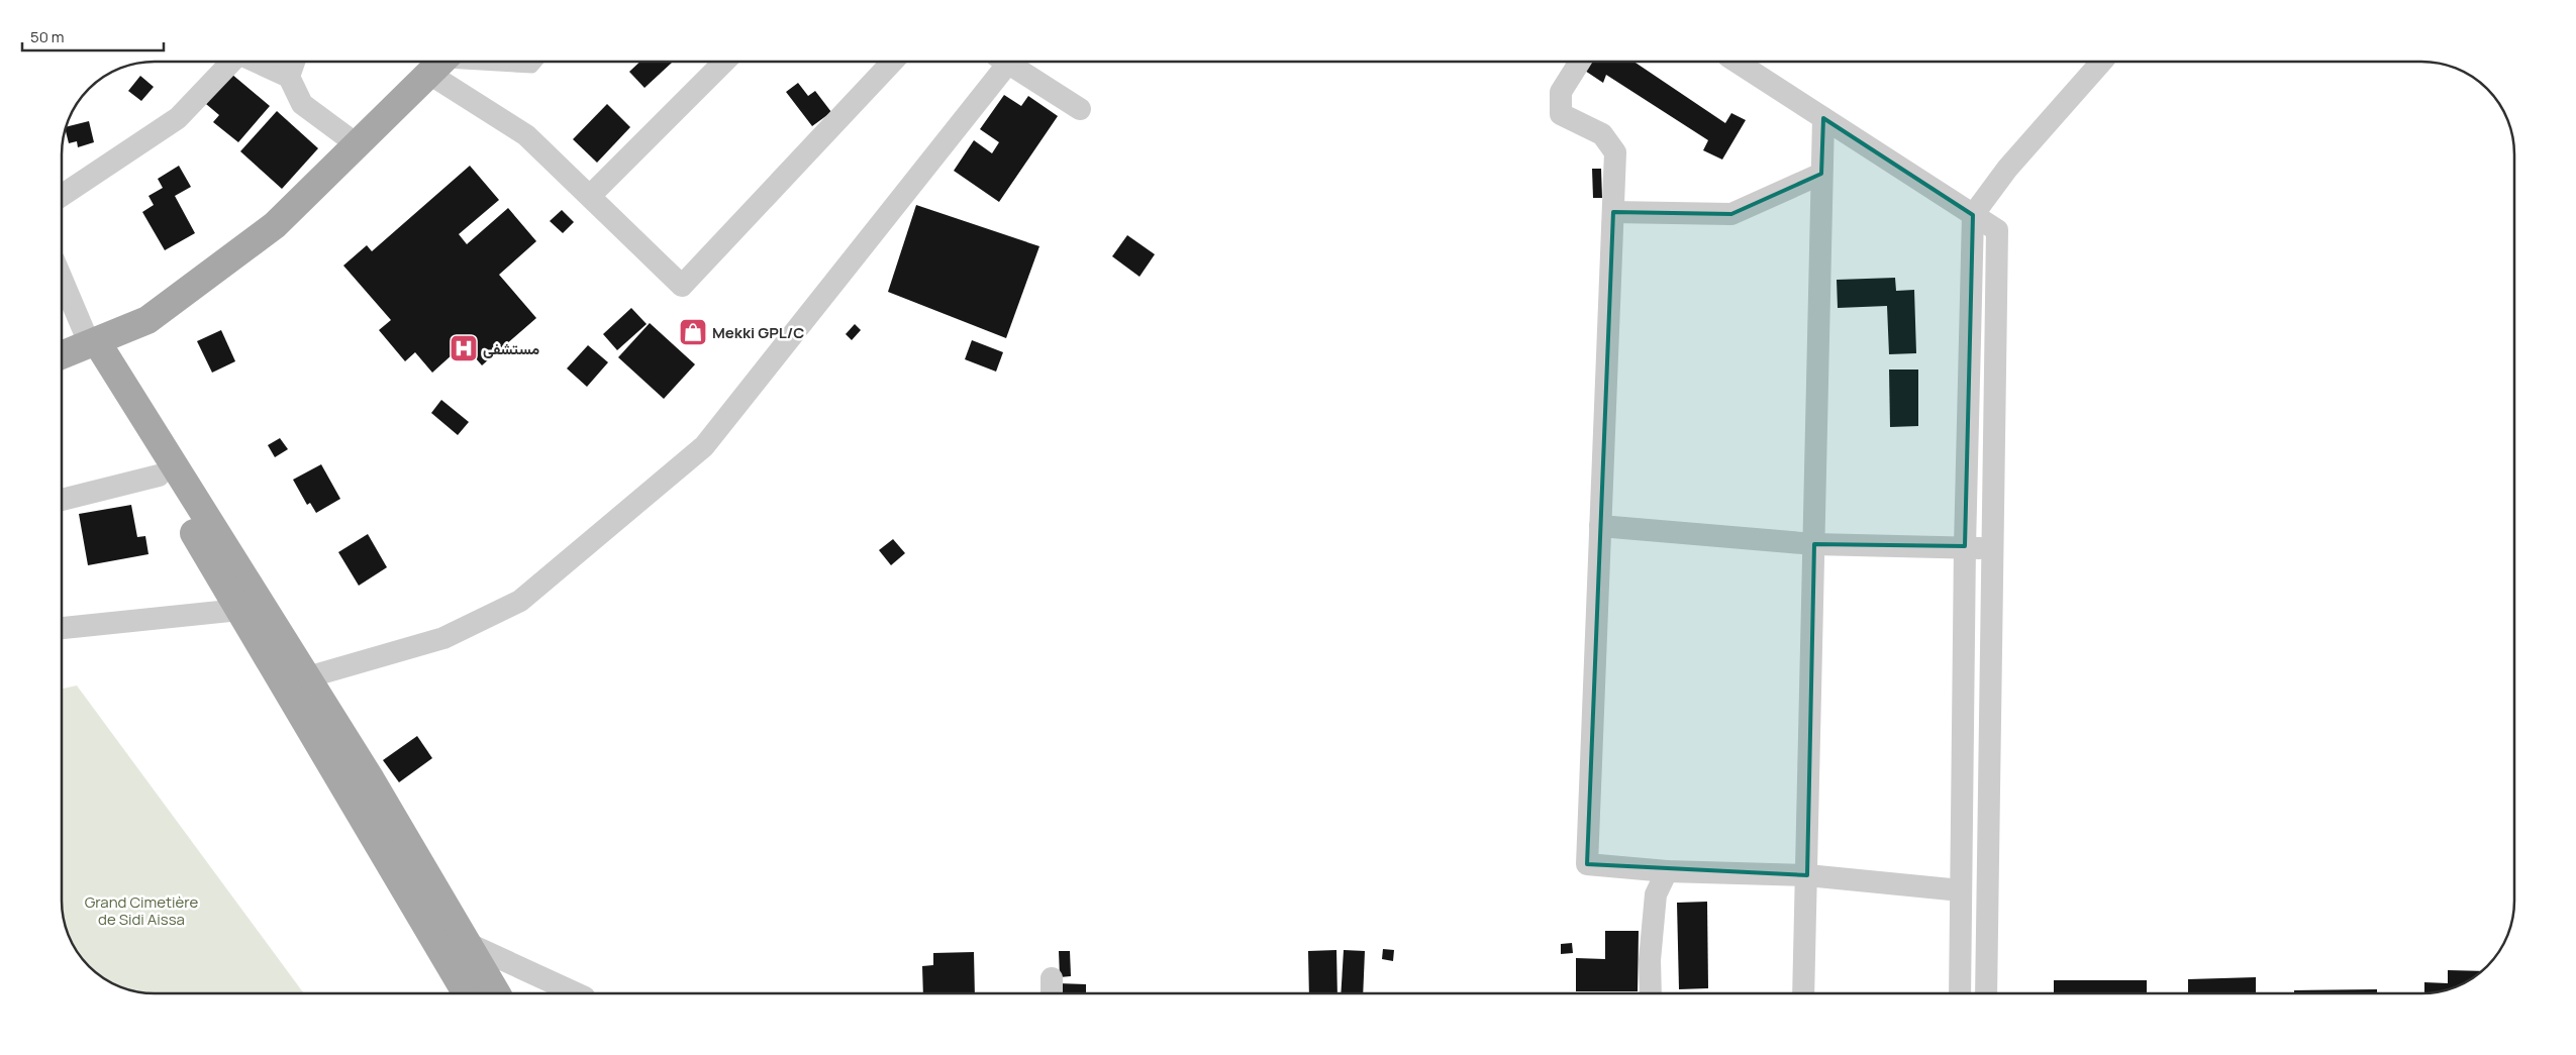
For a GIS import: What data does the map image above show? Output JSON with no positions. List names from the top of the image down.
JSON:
{
  "parks": ["Grand Cimetière de Sidi Aissa"],
  "places": {
    "shop": ["Mekki GPL/C"],
    "hospital": ["مستشفى"]
  },
  "scale_bar": "50 m"
}
